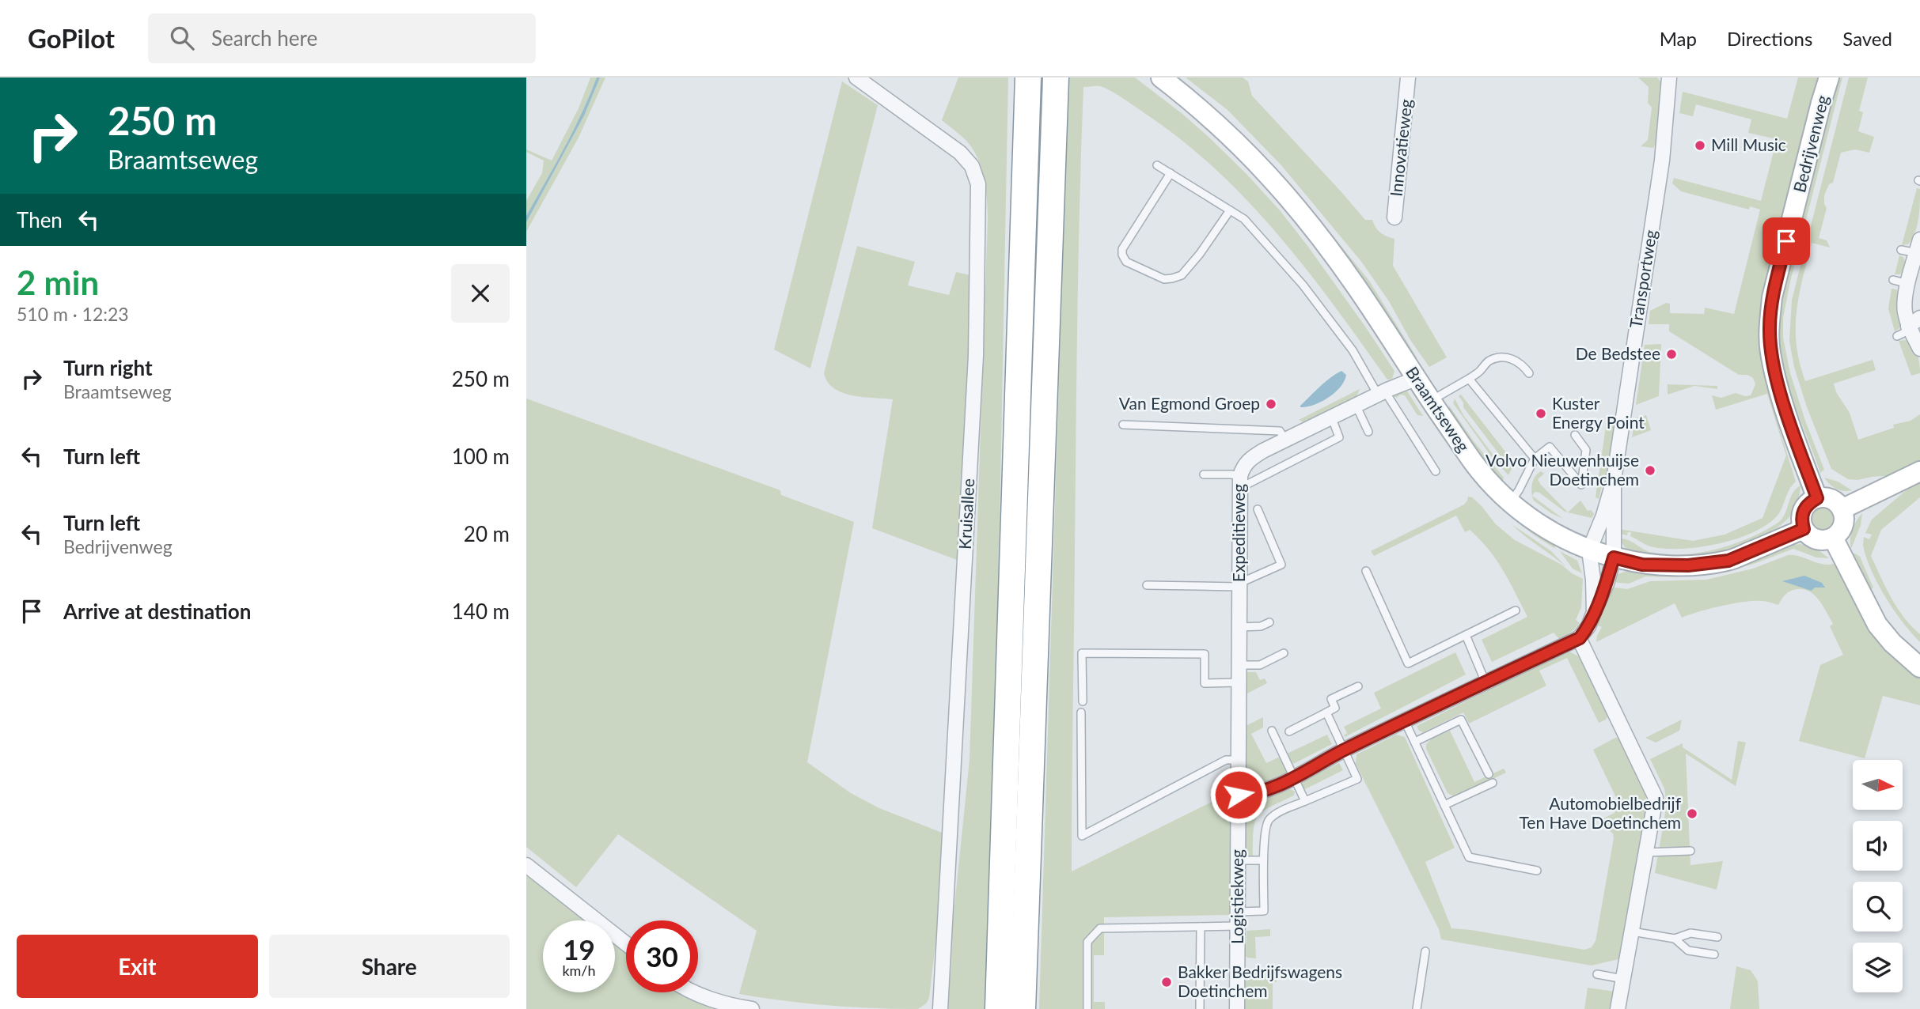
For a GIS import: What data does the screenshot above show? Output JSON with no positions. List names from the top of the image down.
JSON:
{
  "streets": {
    "street": [
      "Bedrijvenweg",
      "Innovatieweg",
      "Transportweg",
      "Braamtseweg",
      "Kruisallee",
      "Expeditieweg",
      "Logistiekweg"
    ]
  },
  "crossings": [
    ["Bedrijvenweg", "Braamtseweg"],
    ["Transportweg", "Braamtseweg"],
    ["Braamtseweg", "Expeditieweg"],
    ["Expeditieweg", "Logistiekweg"]
  ],
  "places": [
    "Mill Music",
    "De Bedstee",
    "Van Egmond Groep",
    "Kuster Energy Point",
    "Volvo Nieuwenhuijse Doetinchem",
    "Automobielbedrijf Ten Have Doetinchem",
    "Bakker Bedrijfswagens Doetinchem"
  ],
  "north": "right",
  "page": {
    "header": "GoPilot",
    "search": "Search here",
    "nav": ["Map", "Directions", "Saved"],
    "turn": ["250 m", "Braamtseweg"],
    "then": "Then",
    "heading": ["2 min", "510 m · 12:23"],
    "list": [
      {
        "name": "Turn right",
        "note": "Braamtseweg",
        "value": "250 m"
      },
      {
        "name": "Turn left",
        "value": "100 m"
      },
      {
        "name": "Turn left",
        "note": "Bedrijvenweg",
        "value": "20 m"
      },
      {
        "name": "Arrive at destination",
        "value": "140 m"
      }
    ],
    "speed": "19 km/h",
    "limit": "30",
    "buttons": ["Exit", "Share"]
  }
}
